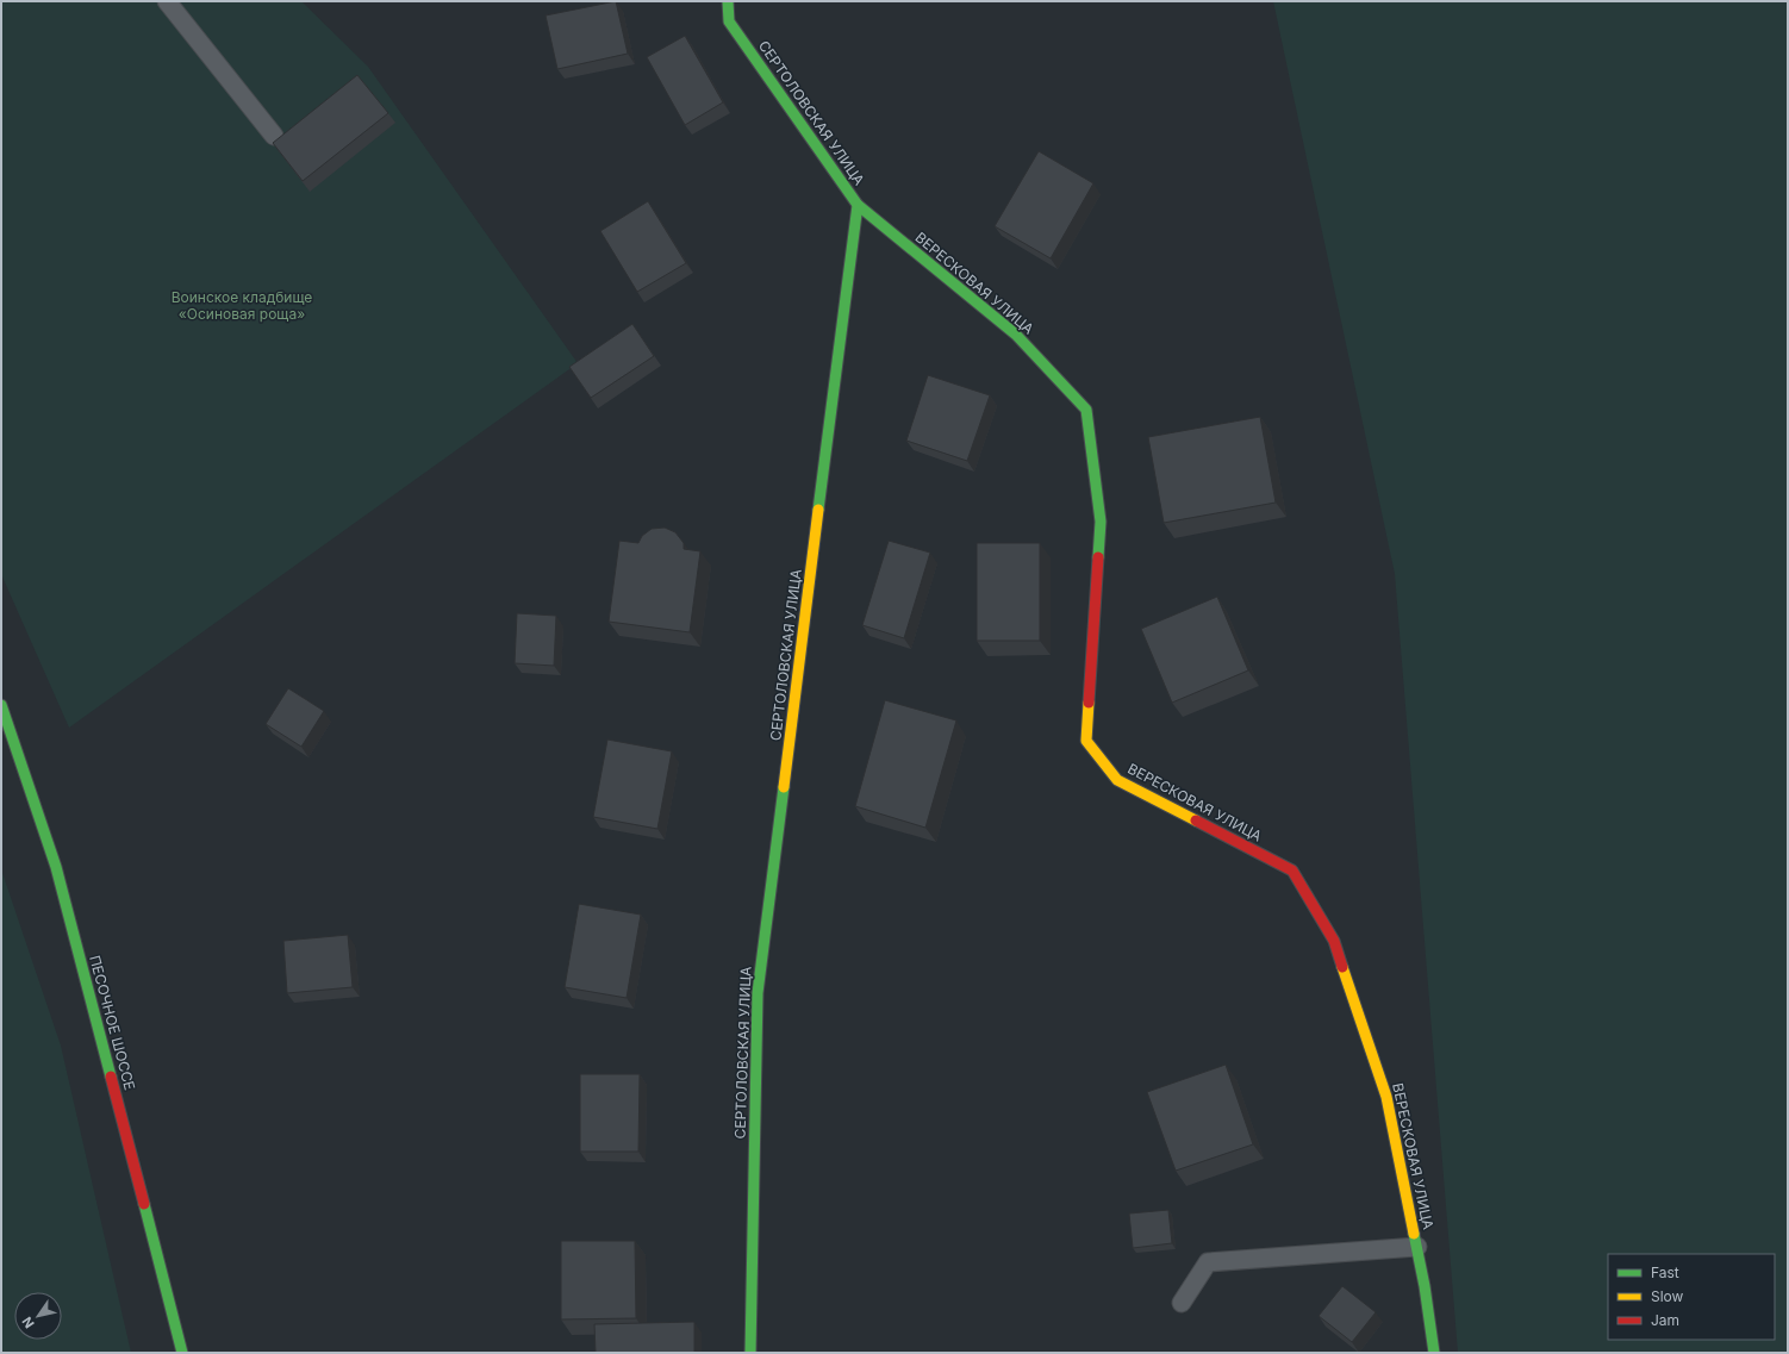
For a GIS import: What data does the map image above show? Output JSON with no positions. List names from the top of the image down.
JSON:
{
  "streets": {
    "street": ["СЕРТОЛОВСКАЯ УЛИЦА", "ВЕРЕСКОВАЯ УЛИЦА", "ПЕСОЧНОЕ ШОССЕ"]
  },
  "crossings": [
    ["СЕРТОЛОВСКАЯ УЛИЦА", "ВЕРЕСКОВАЯ УЛИЦА"]
  ],
  "parks": ["Воинское кладбище «Осиновая роща»"],
  "legend": ["Fast", "Slow", "Jam"],
  "north": "bottom left"
}
